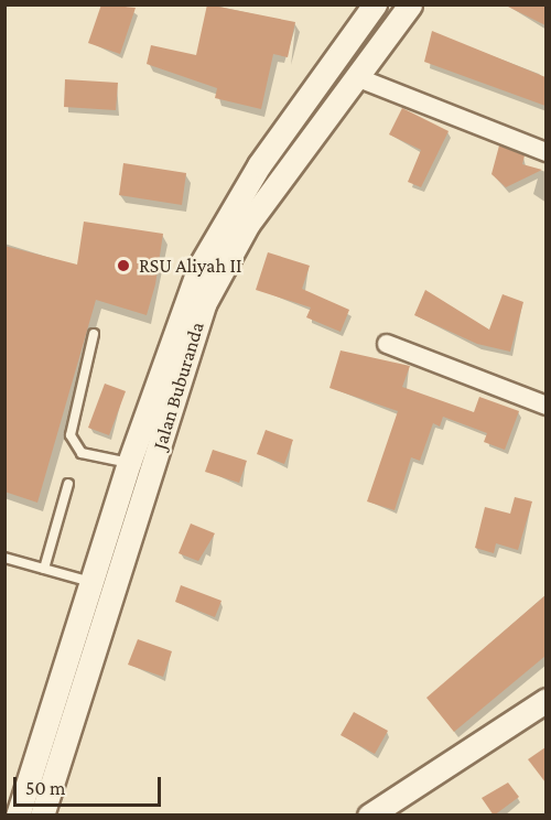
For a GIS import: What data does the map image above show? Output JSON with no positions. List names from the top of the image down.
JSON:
{
  "streets": {
    "street": ["Jalan Buburanda"]
  },
  "places": ["RSU Aliyah II"],
  "scale_bar": "50 m"
}
